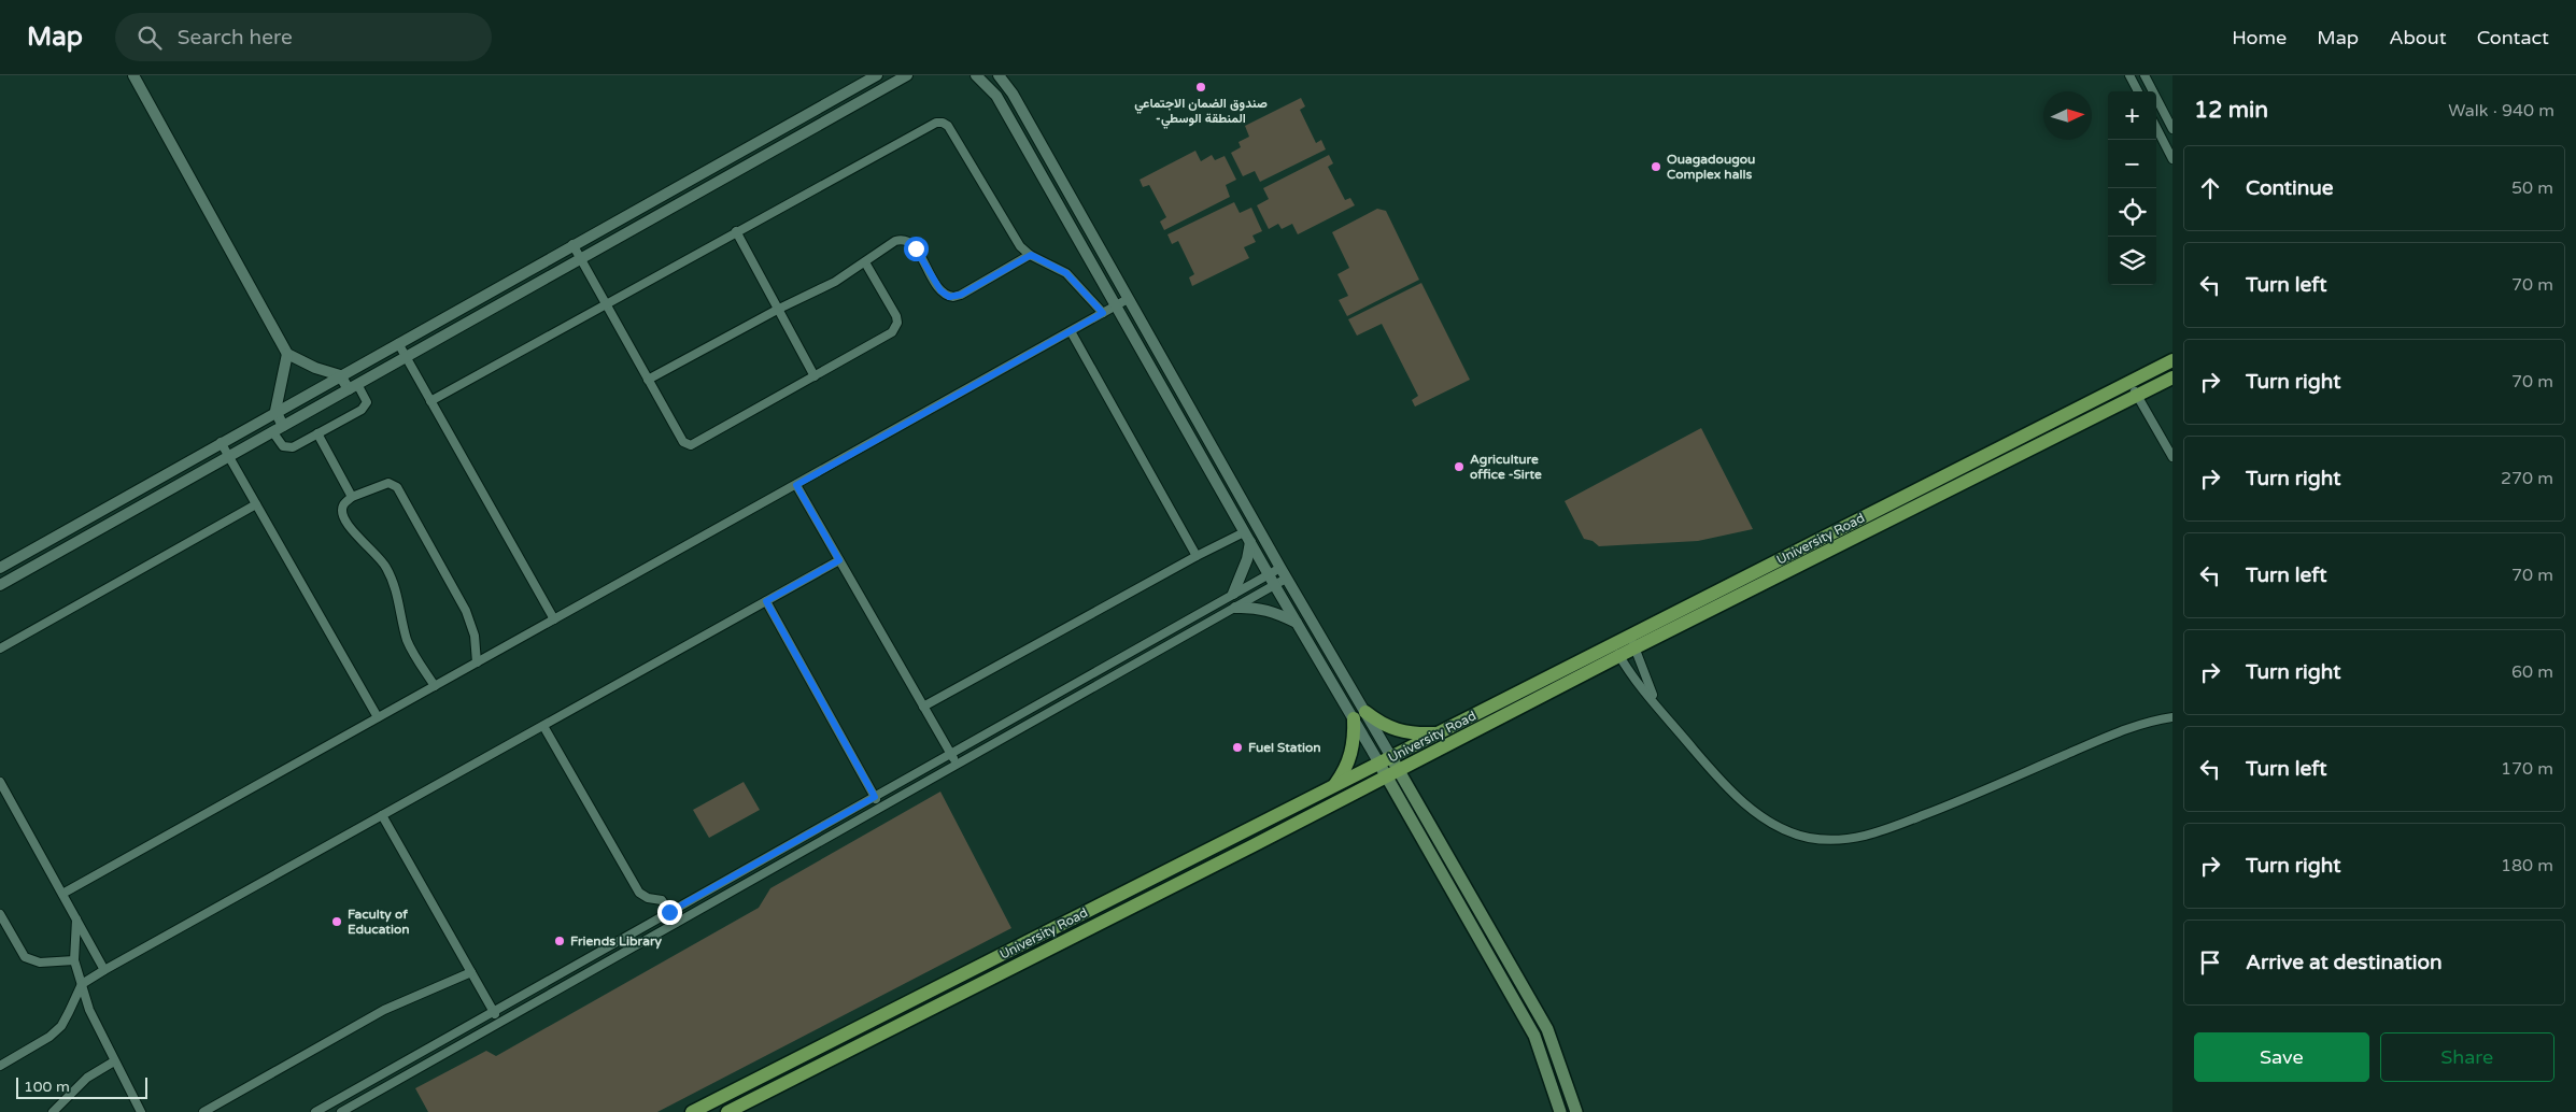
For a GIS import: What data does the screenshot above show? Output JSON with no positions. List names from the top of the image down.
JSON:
{
  "streets": {
    "highway": ["University Road"]
  },
  "places": [
    "صندوق الضمان الاجتماعي -المنطقة الوسطي",
    "Ouagadougou Complex halls",
    "Agriculture office -Sirte",
    "Fuel Station",
    "Faculty of Education",
    "Friends Library"
  ],
  "scale_bar": "100 m",
  "north": "right",
  "page": {
    "header": "Map",
    "search": "Search here",
    "nav": [
      "Home",
      "Map",
      "About",
      "Contact"
    ],
    "heading": ["12 min", "Walk · 940 m"],
    "map_buttons": ["+", "−"],
    "list": [
      ["Continue", "50 m"],
      ["Turn left", "70 m"],
      ["Turn right", "70 m"],
      ["Turn right", "270 m"],
      ["Turn left", "70 m"],
      ["Turn right", "60 m"],
      ["Turn left", "170 m"],
      ["Turn right", "180 m"],
      "Arrive at destination"
    ],
    "buttons": ["Save", "Share"],
    "scale": "100 m"
  }
}
